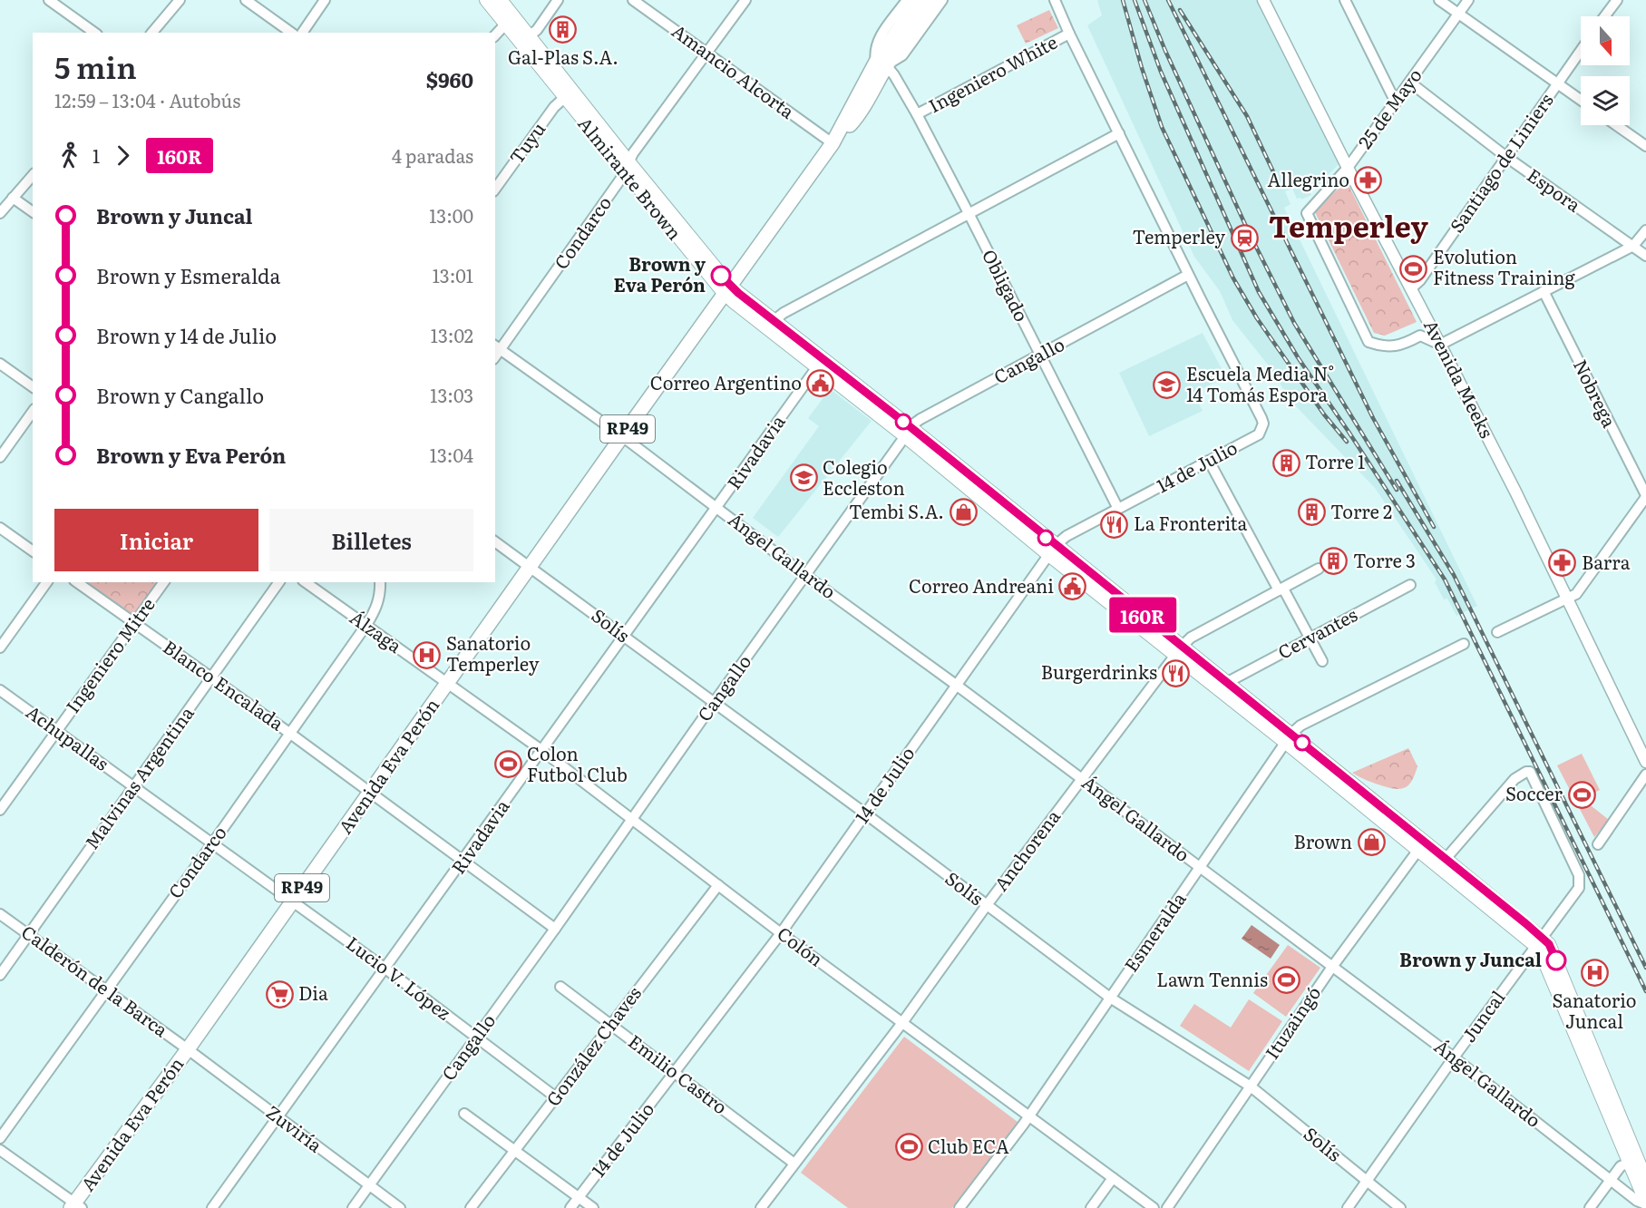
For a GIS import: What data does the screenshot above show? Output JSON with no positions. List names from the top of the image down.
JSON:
{
  "streets": {
    "main road": ["Almirante Brown", "RP49", "Avenida Eva Perón"],
    "street": [
      "Amancio Alcorta",
      "Ingeniero White",
      "25 de Mayo",
      "Tuyu",
      "Santiago de Liniers",
      "Espora",
      "Condarco",
      "Obligado",
      "Cangallo",
      "Avenida Meeks",
      "Nobrega",
      "Rivadavia",
      "14 de Julio",
      "Ángel Gallardo",
      "Solís",
      "Álzaga",
      "Cervantes",
      "Ingeniero Mitre",
      "Blanco Encalada",
      "Achupallas",
      "Malvinas Argentina",
      "Anchorena",
      "Esmeralda",
      "Colón",
      "Lucio V. López",
      "Calderón de la Barca",
      "Juncal",
      "Ituzaingó",
      "González Chaves",
      "Emilio Castro",
      "Zuviría"
    ]
  },
  "crossings": [
    ["Amancio Alcorta", "Condarco"],
    ["Amancio Alcorta", "RP49"],
    ["Amancio Alcorta", "Avenida Eva Perón"],
    ["Ingeniero White", "Obligado"],
    ["25 de Mayo", "Espora"],
    ["25 de Mayo", "Avenida Meeks"],
    ["Tuyu", "Almirante Brown"],
    ["Santiago de Liniers", "Espora"],
    ["Santiago de Liniers", "Avenida Meeks"],
    ["Almirante Brown", "Condarco"],
    ["Almirante Brown", "Cangallo"],
    ["Almirante Brown", "Rivadavia"],
    ["Almirante Brown", "14 de Julio"],
    ["Almirante Brown", "Ángel Gallardo"],
    ["Almirante Brown", "Cervantes"],
    ["Almirante Brown", "Avenida Eva Perón"],
    ["Almirante Brown", "Anchorena"],
    ["Almirante Brown", "Esmeralda"],
    ["Almirante Brown", "Juncal"],
    ["Almirante Brown", "Ituzaingó"],
    ["Condarco", "Ángel Gallardo"],
    ["Condarco", "Álzaga"],
    ["Condarco", "Blanco Encalada"],
    ["Condarco", "Achupallas"],
    ["Condarco", "Calderón de la Barca"],
    ["Obligado", "Cangallo"],
    ["Obligado", "RP49"],
    ["Obligado", "14 de Julio"],
    ["Cangallo", "14 de Julio"],
    ["Cangallo", "Ángel Gallardo"],
    ["Cangallo", "Solís"],
    ["Cangallo", "Colón"],
    ["Cangallo", "Lucio V. López"],
    ["Cangallo", "Zuviría"],
    ["RP49", "Avenida Eva Perón"],
    ["Rivadavia", "Ángel Gallardo"],
    ["Rivadavia", "Solís"],
    ["Rivadavia", "Colón"],
    ["Rivadavia", "Lucio V. López"],
    ["Rivadavia", "Zuviría"],
    ["14 de Julio", "Ángel Gallardo"],
    ["14 de Julio", "Solís"],
    ["14 de Julio", "Colón"],
    ["14 de Julio", "Emilio Castro"],
    ["Ángel Gallardo", "Avenida Eva Perón"],
    ["Ángel Gallardo", "Anchorena"],
    ["Ángel Gallardo", "Esmeralda"],
    ["Ángel Gallardo", "Juncal"],
    ["Ángel Gallardo", "Ituzaingó"],
    ["Solís", "Avenida Eva Perón"],
    ["Solís", "Anchorena"],
    ["Solís", "Esmeralda"],
    ["Solís", "Juncal"],
    ["Solís", "Ituzaingó"],
    ["Álzaga", "Avenida Eva Perón"],
    ["Álzaga", "Colón"],
    ["Ingeniero Mitre", "Blanco Encalada"],
    ["Ingeniero Mitre", "Achupallas"],
    ["Blanco Encalada", "Avenida Eva Perón"],
    ["Blanco Encalada", "Malvinas Argentina"],
    ["Achupallas", "Avenida Eva Perón"],
    ["Achupallas", "Malvinas Argentina"],
    ["Achupallas", "Lucio V. López"],
    ["Avenida Eva Perón", "Colón"],
    ["Avenida Eva Perón", "Lucio V. López"],
    ["Avenida Eva Perón", "Calderón de la Barca"],
    ["Avenida Eva Perón", "Zuviría"],
    ["Malvinas Argentina", "Calderón de la Barca"],
    ["Anchorena", "Colón"],
    ["Anchorena", "Emilio Castro"],
    ["Esmeralda", "Colón"],
    ["Colón", "González Chaves"],
    ["Lucio V. López", "González Chaves"],
    ["Calderón de la Barca", "Zuviría"],
    ["González Chaves", "Emilio Castro"]
  ],
  "districts": ["Temperley"],
  "places": {
    "building": [
      "Gal-Plas S.A.",
      "Torre 1",
      "Torre 2",
      "Torre 3"
    ],
    "pharmacy": ["Allegrino", "Barra"],
    "station": ["Temperley"],
    "sports": [
      "Evolution Fitness Training",
      "Colon Futbol Club",
      "Soccer",
      "Lawn Tennis",
      "Club ECA"
    ],
    "other": ["Brown y Eva Perón", "Brown y Juncal"],
    "public building": ["Correo Argentino", "Correo Andreani"],
    "school or university": ["Escuela Media N° 14 Tomás Espora", "Colegio Eccleston"],
    "shop": ["Tembi S.A.", "Brown"],
    "restaurant": ["La Fronterita", "Burgerdrinks"],
    "hospital": ["Sanatorio Temperley", "Sanatorio Juncal"],
    "supermarket": ["Dia"]
  },
  "lines": ["bus line 160R"],
  "north": "bottom",
  "page": {
    "on_map": "160R",
    "heading": ["5 min", "12:59 – 13:04 · Autobús", "$960"],
    "legs": ["1", "160R", "4 paradas"],
    "list": [
      {
        "name": "Brown y Juncal",
        "value": "13:00"
      },
      {
        "name": "Brown y Esmeralda",
        "value": "13:01"
      },
      {
        "name": "Brown y 14 de Julio",
        "value": "13:02"
      },
      {
        "name": "Brown y Cangallo",
        "value": "13:03"
      },
      {
        "name": "Brown y Eva Perón",
        "value": "13:04"
      }
    ],
    "buttons": ["Iniciar", "Billetes"]
  }
}
